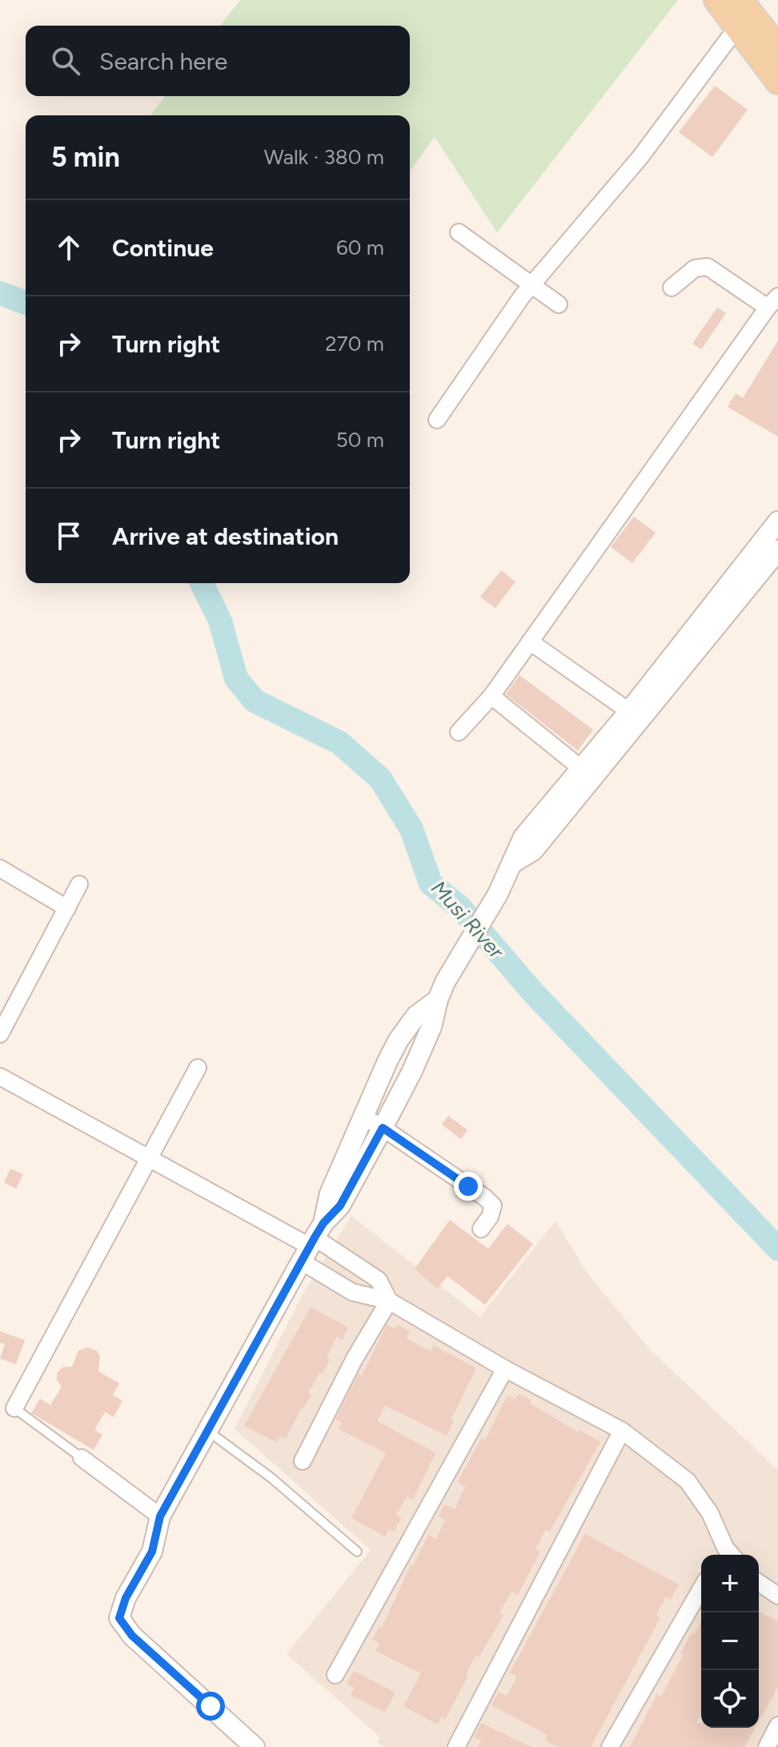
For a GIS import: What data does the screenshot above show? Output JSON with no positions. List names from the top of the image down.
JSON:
{
  "water": ["Musi River"],
  "page": {
    "search": "Search here",
    "heading": ["5 min", "Walk · 380 m"],
    "list": [
      ["Continue", "60 m"],
      ["Turn right", "270 m"],
      ["Turn right", "50 m"],
      "Arrive at destination"
    ],
    "map_buttons": ["+", "−"]
  }
}
